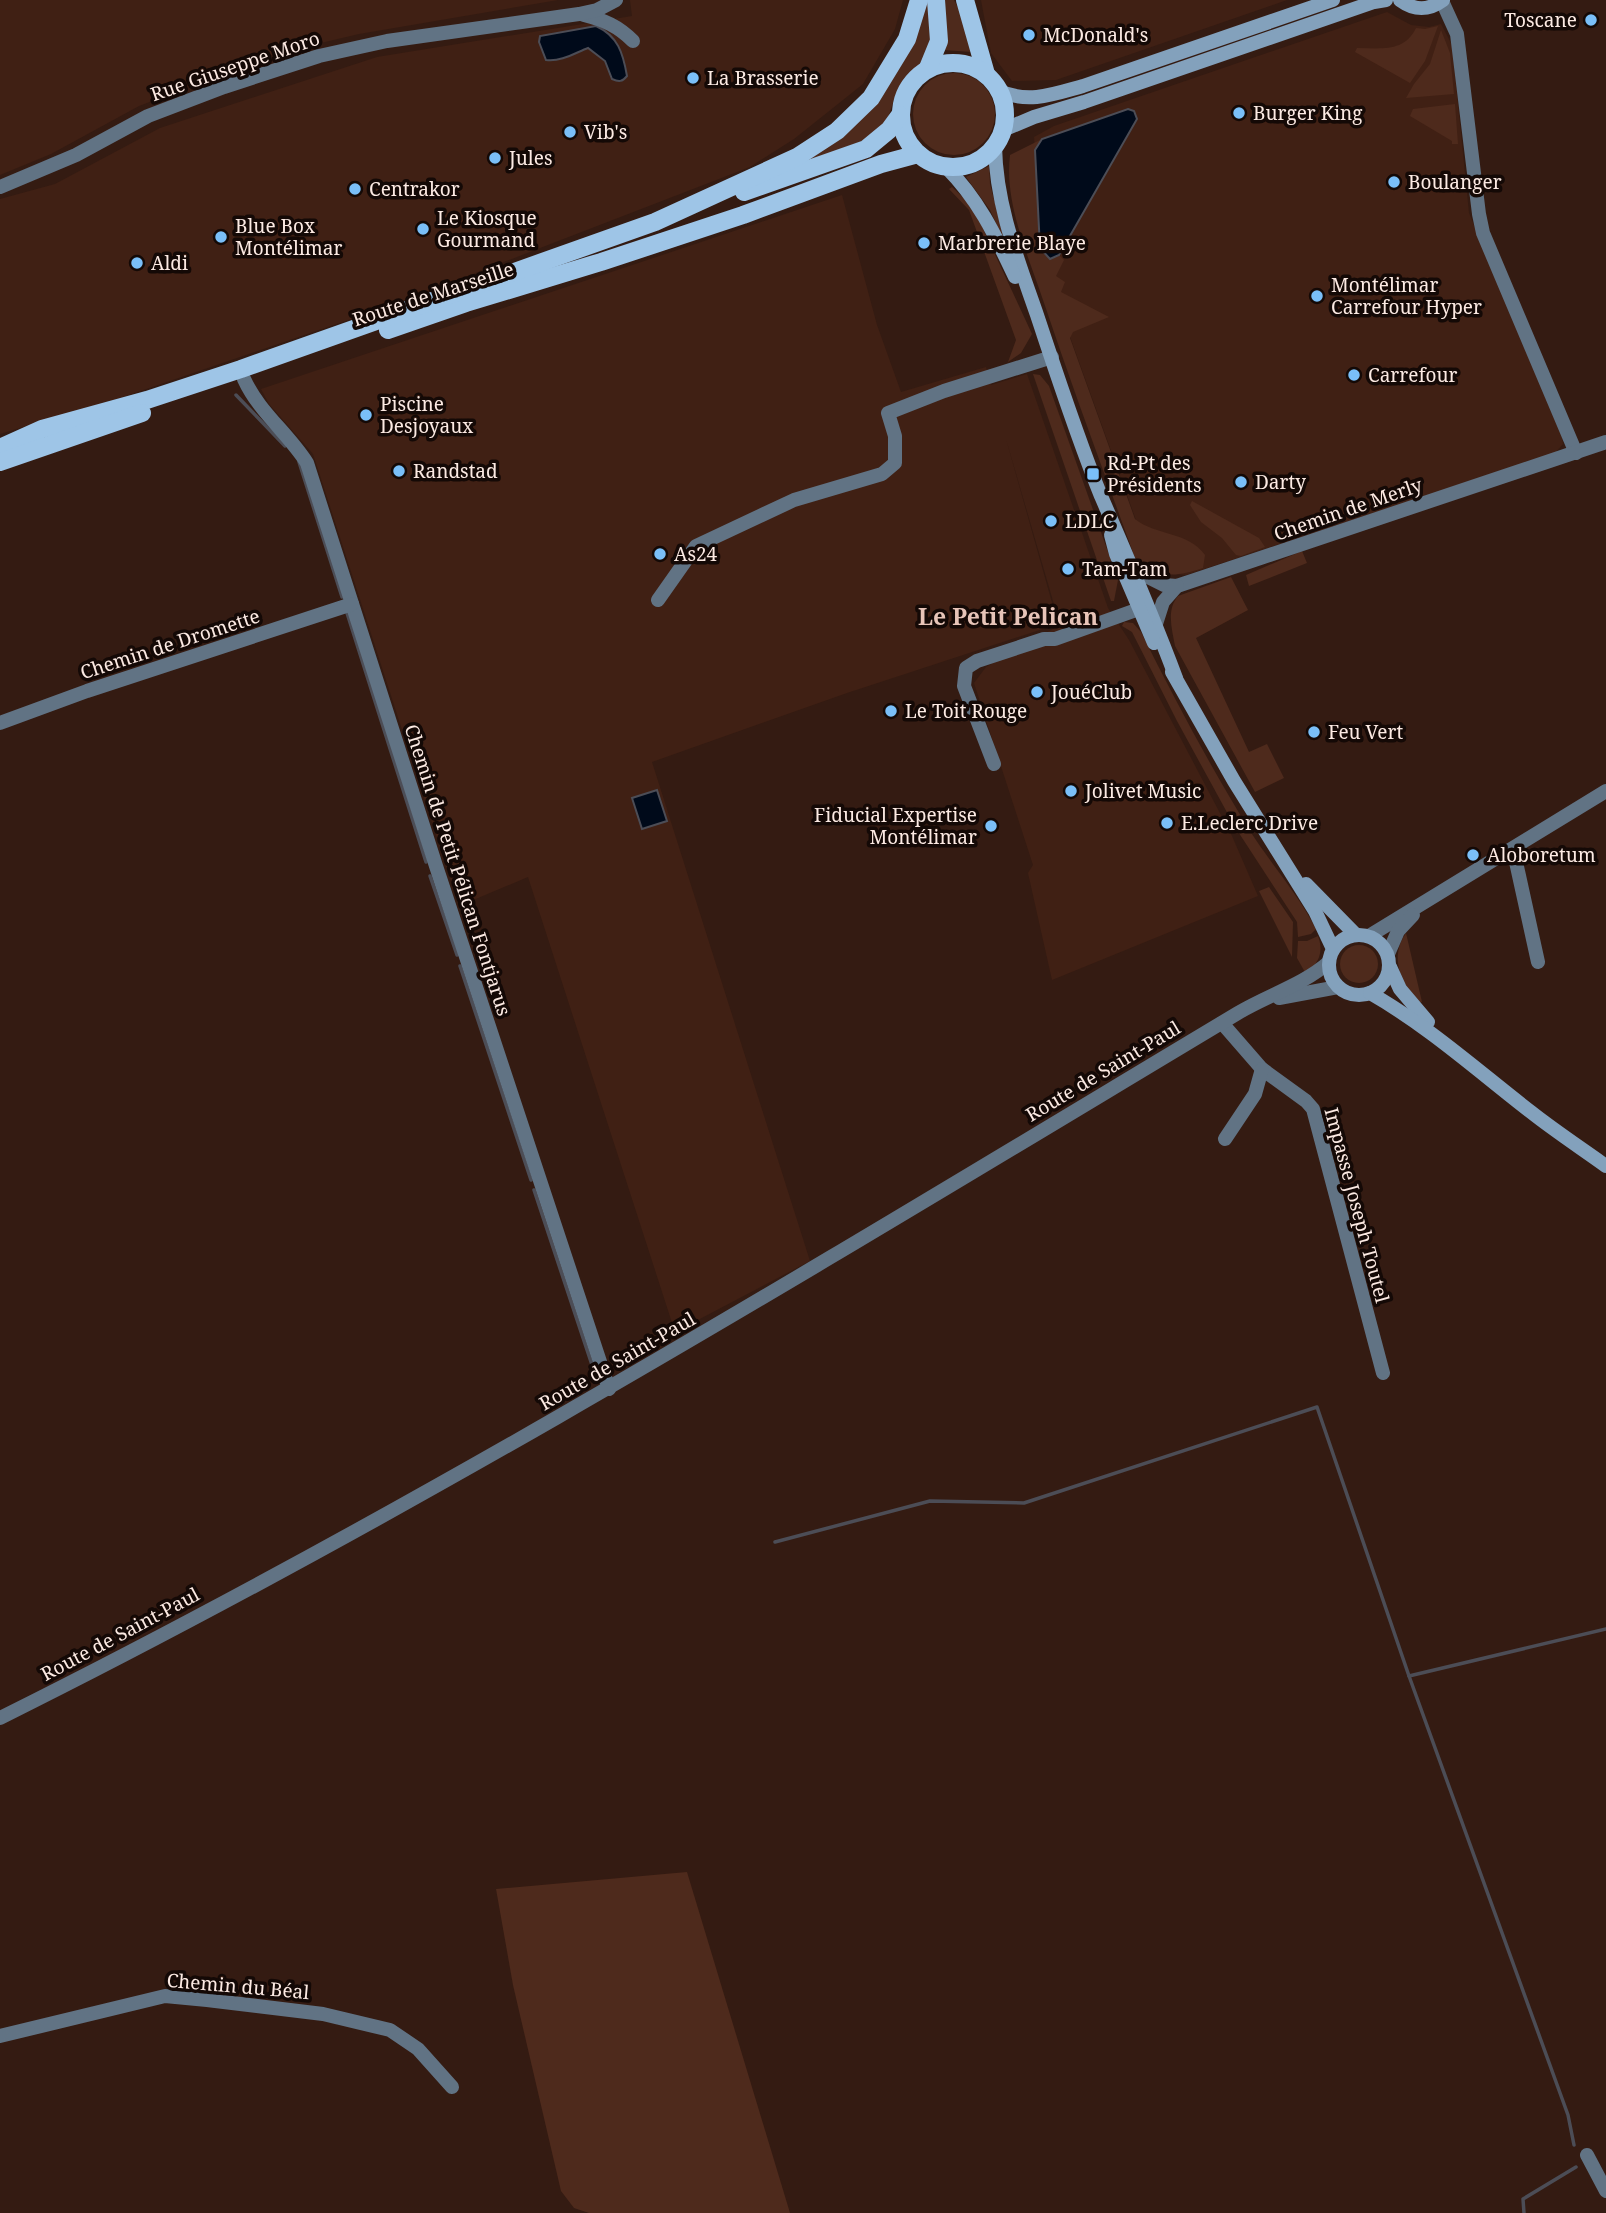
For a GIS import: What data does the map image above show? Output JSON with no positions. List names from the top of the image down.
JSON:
{
  "streets": {
    "main road": ["Route de Marseille"],
    "street": [
      "Rue Giuseppe Moro",
      "Chemin de Merly",
      "Chemin de Dromette",
      "Chemin de Petit Pélican Fontjarus",
      "Route de Saint-Paul",
      "Impasse Joseph Toutel",
      "Chemin du Béal"
    ]
  },
  "crossings": [
    ["Route de Marseille", "Chemin de Petit Pélican Fontjarus"],
    ["Chemin de Dromette", "Chemin de Petit Pélican Fontjarus"],
    ["Chemin de Petit Pélican Fontjarus", "Route de Saint-Paul"],
    ["Route de Saint-Paul", "Impasse Joseph Toutel"]
  ],
  "districts": ["Le Petit Pelican"],
  "places": {
    "other": [
      "Toscane",
      "McDonald's",
      "La Brasserie",
      "Burger King",
      "Vib's",
      "Jules",
      "Boulanger",
      "Centrakor",
      "Le Kiosque Gourmand",
      "Blue Box Montélimar",
      "Marbrerie Blaye",
      "Aldi",
      "Montélimar Carrefour Hyper",
      "Carrefour",
      "Piscine Desjoyaux",
      "Randstad",
      "Darty",
      "LDLC",
      "As24",
      "Tam-Tam",
      "JouéClub",
      "Le Toit Rouge",
      "Feu Vert",
      "Jolivet Music",
      "E.Leclerc Drive",
      "Fiducial Expertise Montélimar",
      "Aloboretum"
    ],
    "transit": ["Rd-Pt des Présidents"]
  }
}
